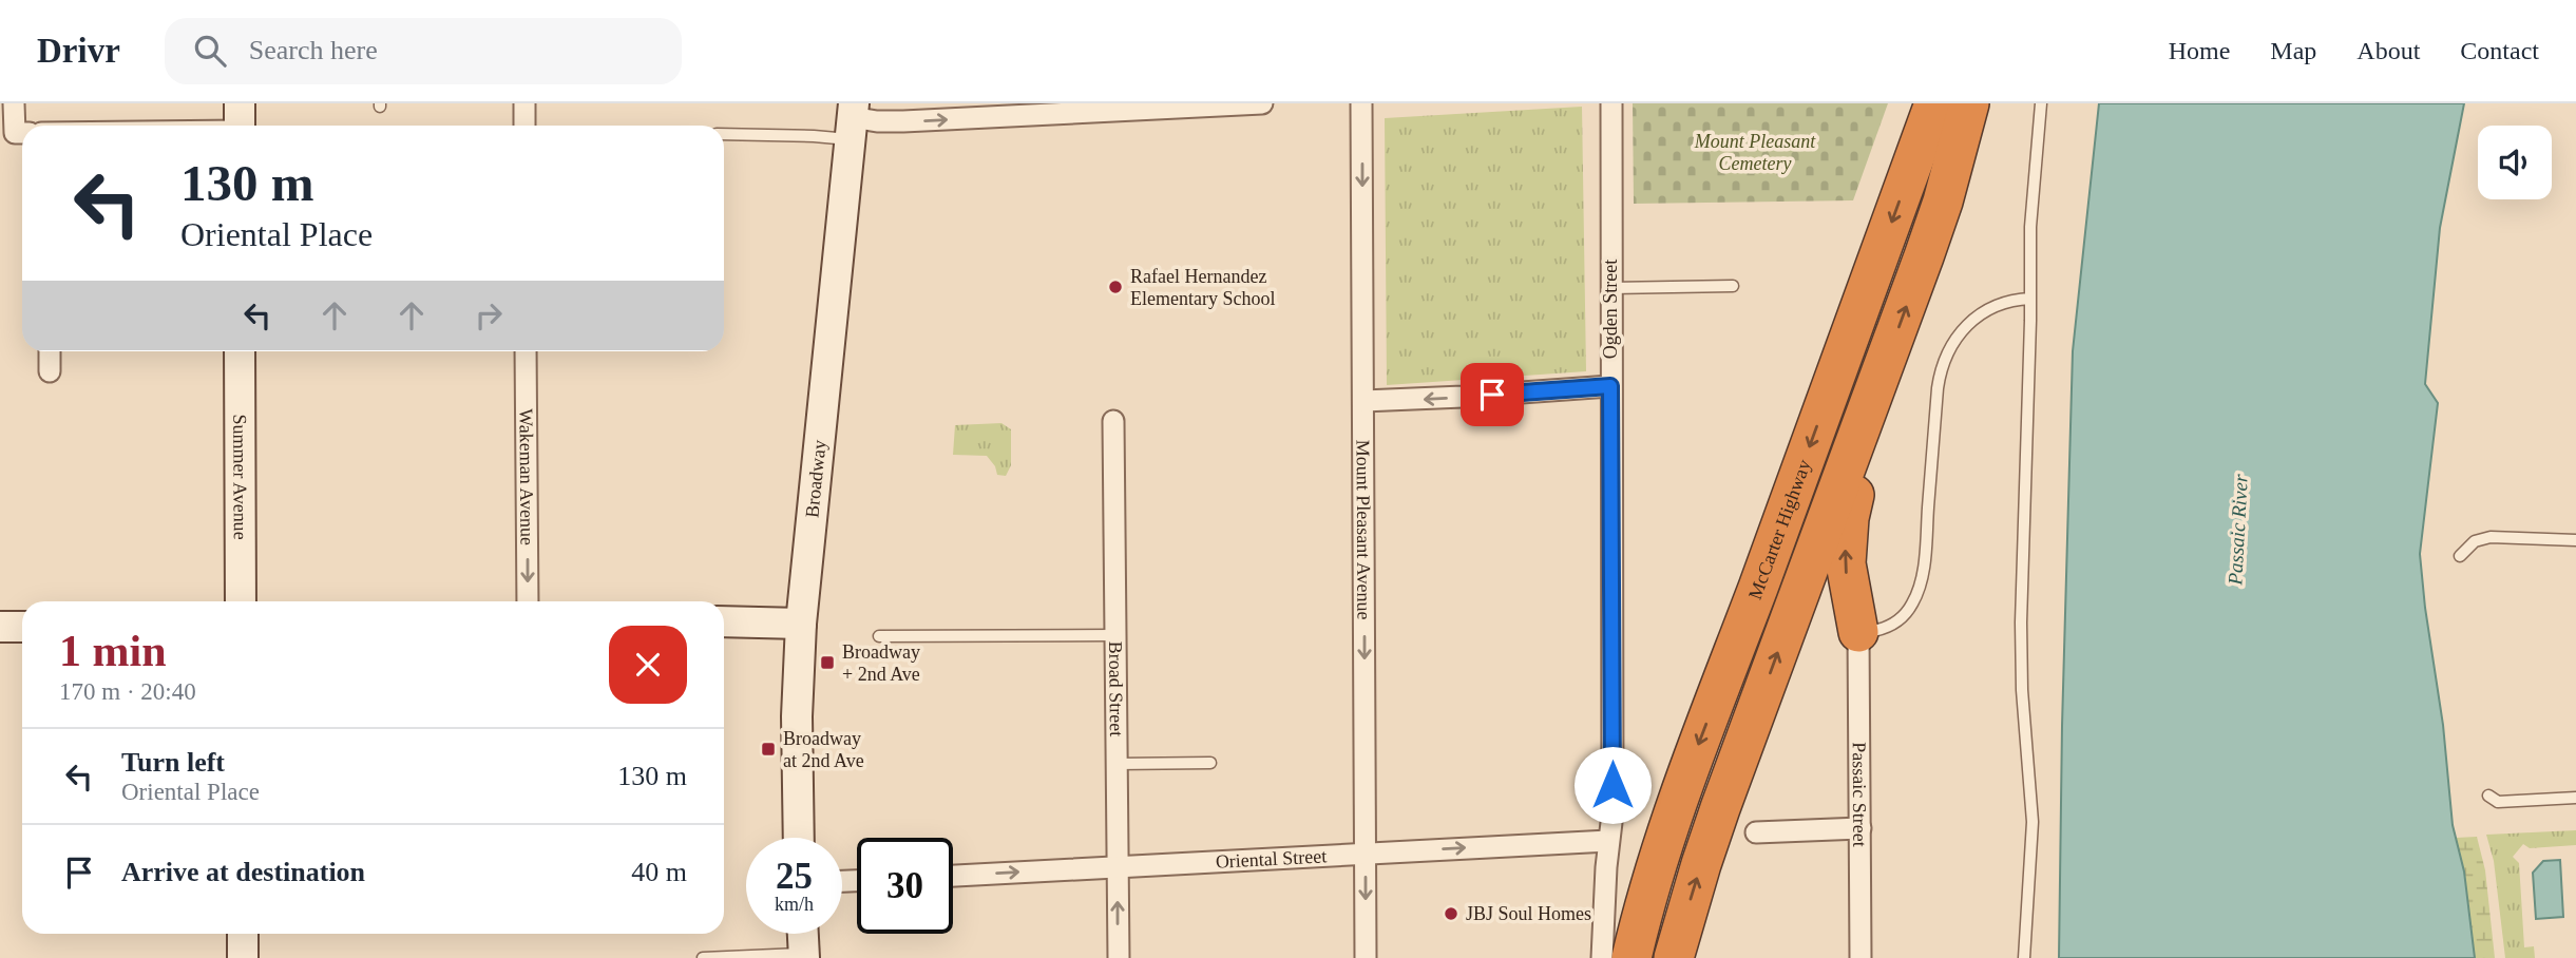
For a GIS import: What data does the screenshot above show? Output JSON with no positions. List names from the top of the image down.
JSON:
{
  "streets": {
    "highway": ["McCarter Highway"],
    "main road": ["Summer Avenue", "Broadway"],
    "street": [
      "Ogden Street",
      "Wakeman Avenue",
      "Mount Pleasant Avenue",
      "Broad Street",
      "Passaic Street",
      "Oriental Street"
    ]
  },
  "crossings": [
    ["Ogden Street", "Oriental Street"],
    ["Mount Pleasant Avenue", "Oriental Street"],
    ["Broad Street", "Oriental Street"]
  ],
  "one_way": ["Wakeman Avenue", "Mount Pleasant Avenue", "Oriental Street"],
  "water": ["Passaic River"],
  "parks": ["Mount Pleasant Cemetery"],
  "places": {
    "other": ["Rafael Hernandez Elementary School", "JBJ Soul Homes"],
    "transit": ["Broadway + 2nd Ave", "Broadway at 2nd Ave"]
  },
  "page": {
    "header": "Drivr",
    "search": "Search here",
    "nav": [
      "Home",
      "Map",
      "About",
      "Contact"
    ],
    "turn": ["130 m", "Oriental Place"],
    "heading": ["1 min", "170 m · 20:40"],
    "list": [
      {
        "name": "Turn left",
        "note": "Oriental Place",
        "value": "130 m"
      },
      {
        "name": "Arrive at destination",
        "value": "40 m"
      }
    ],
    "speed": "25 km/h",
    "limit": "30"
  }
}
